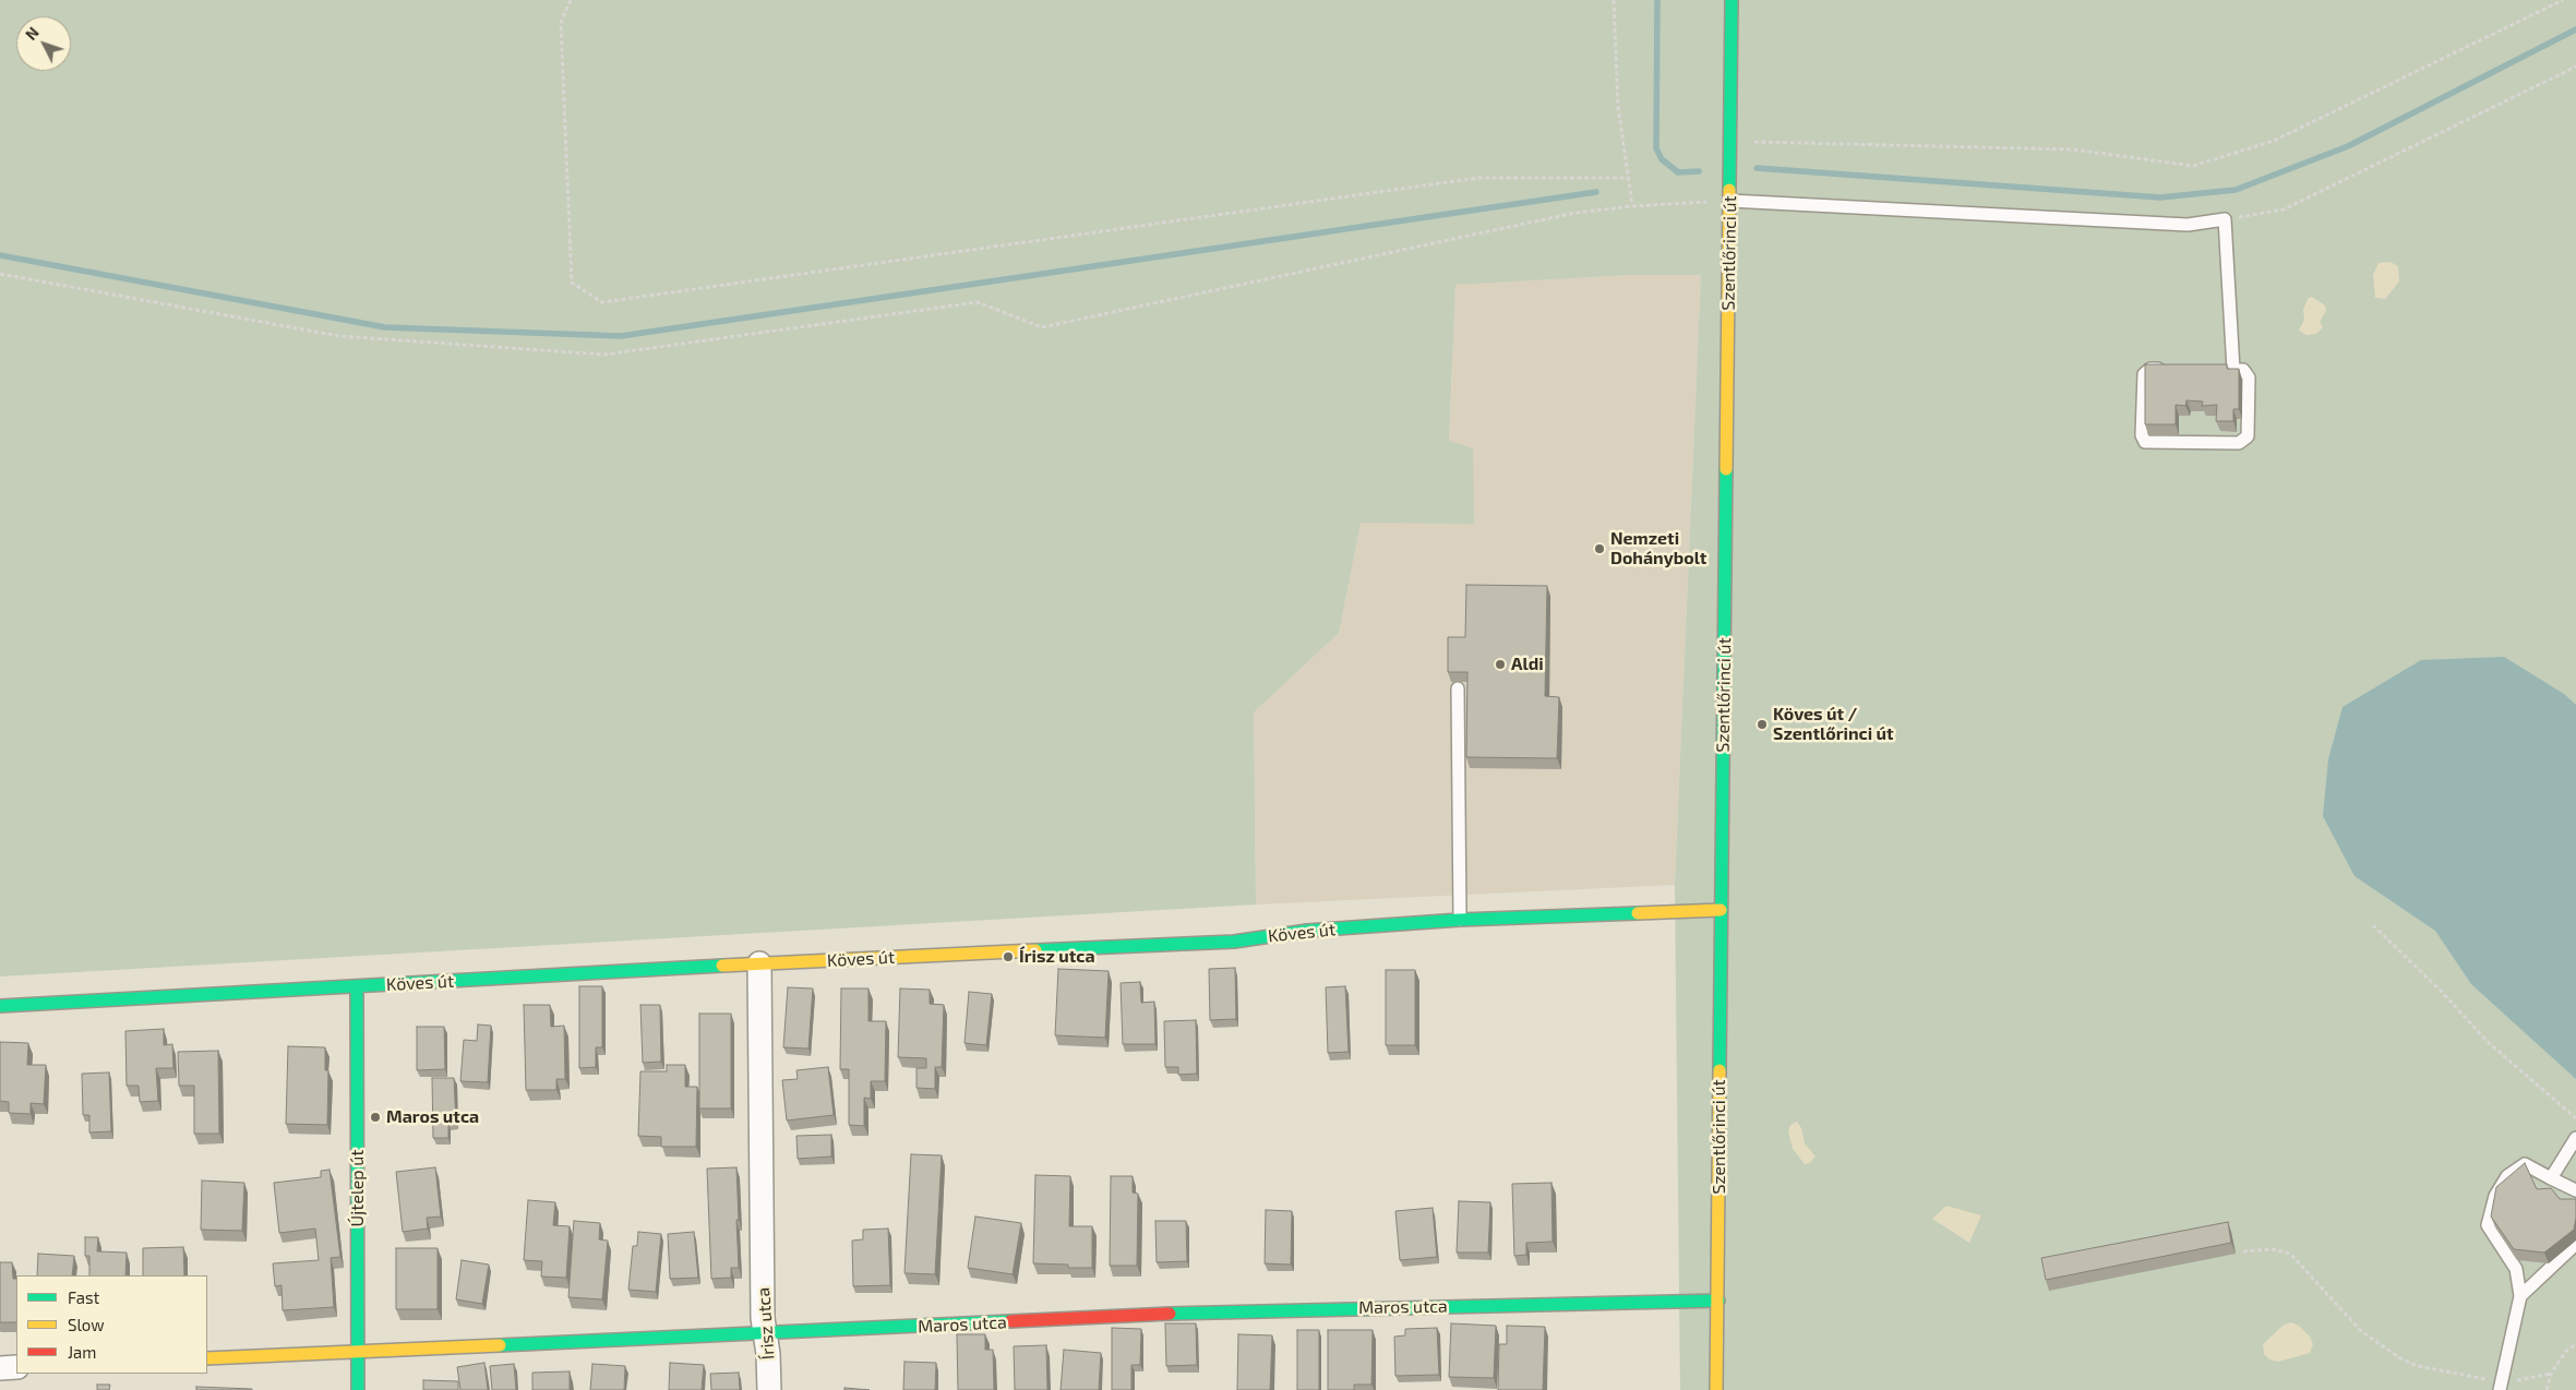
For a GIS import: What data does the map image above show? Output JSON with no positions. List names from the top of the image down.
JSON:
{
  "streets": {
    "street": [
      "Szentlőrinci út",
      "Köves út",
      "Újtelep út",
      "Maros utca",
      "Írisz utca"
    ]
  },
  "crossings": [
    ["Szentlőrinci út", "Köves út"],
    ["Szentlőrinci út", "Maros utca"],
    ["Köves út", "Újtelep út"],
    ["Köves út", "Írisz utca"],
    ["Újtelep út", "Maros utca"],
    ["Maros utca", "Írisz utca"]
  ],
  "places": [
    "Nemzeti Dohánybolt",
    "Aldi",
    "Köves út / Szentlőrinci út",
    "Írisz utca",
    "Maros utca"
  ],
  "legend": ["Fast", "Slow", "Jam"],
  "north": "top left"
}
